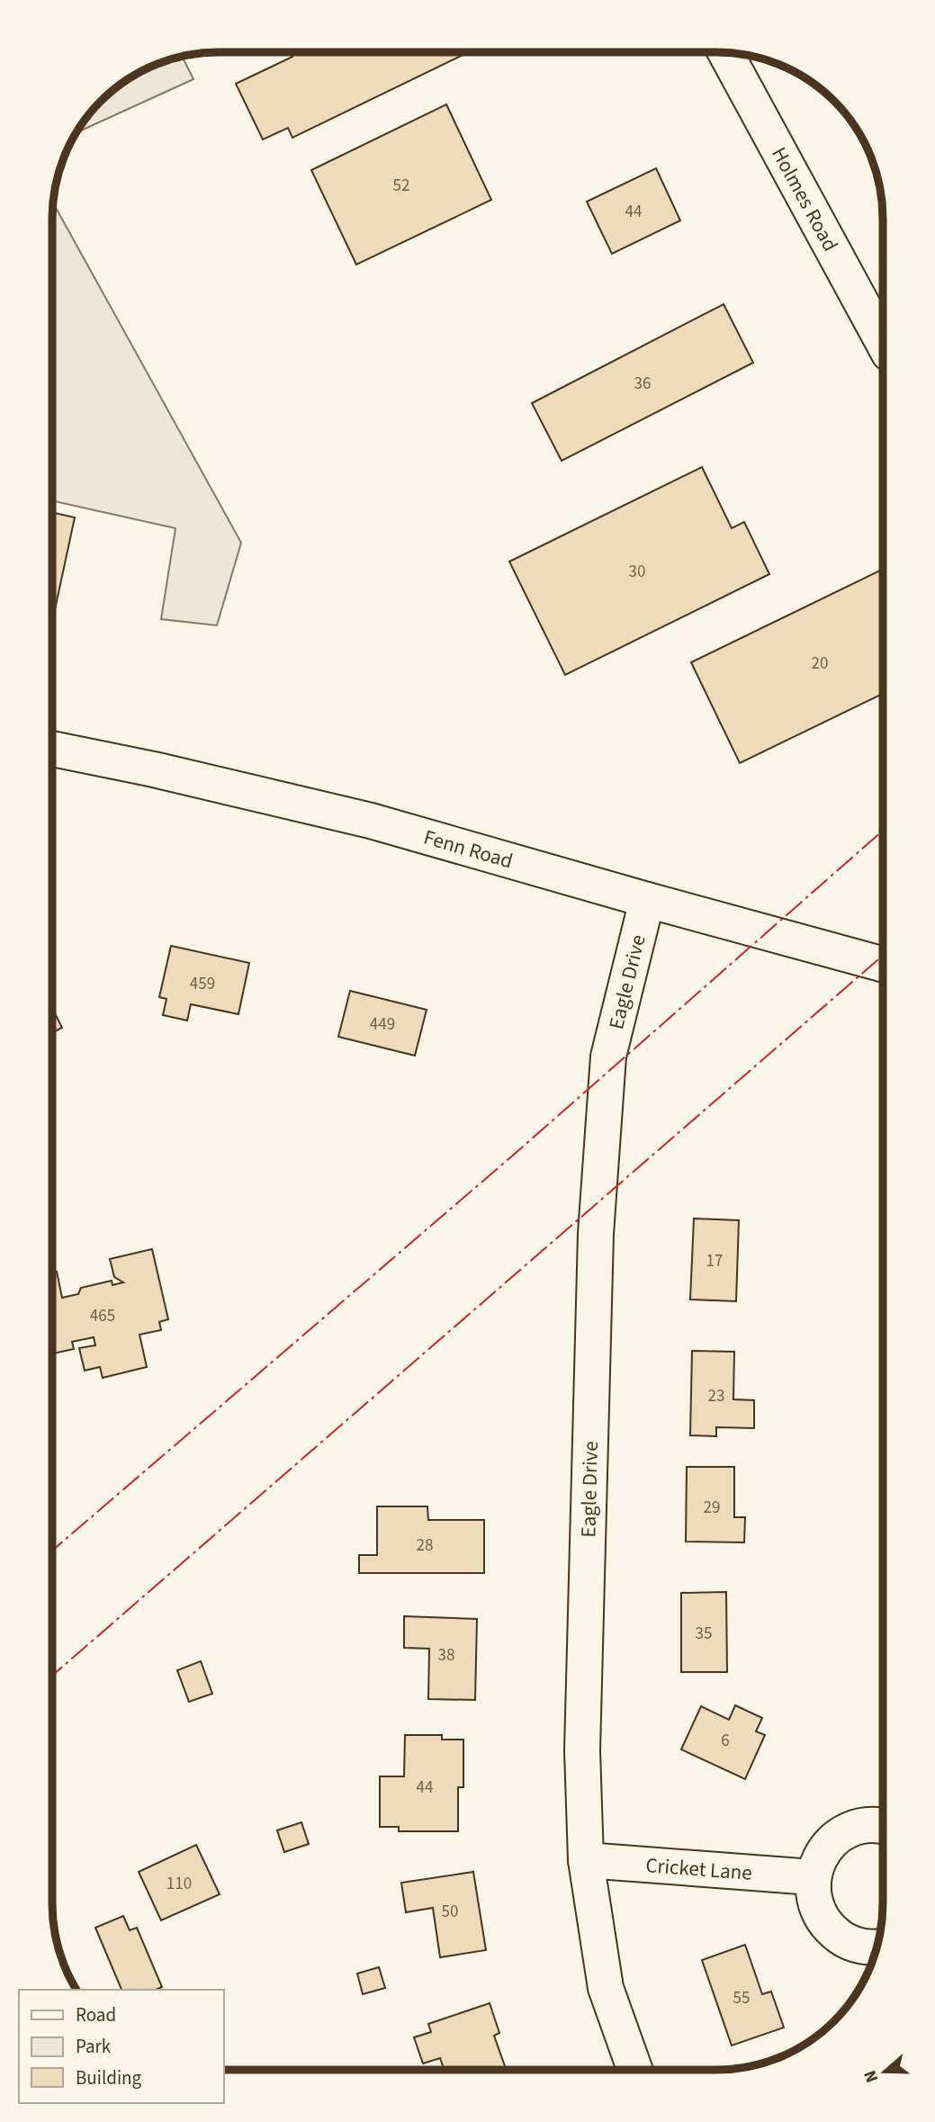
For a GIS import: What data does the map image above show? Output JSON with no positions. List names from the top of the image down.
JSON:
{
  "streets": {
    "street": [
      "Holmes Road",
      "Fenn Road",
      "Eagle Drive",
      "Cricket Lane"
    ]
  },
  "crossings": [
    ["Fenn Road", "Eagle Drive"],
    ["Eagle Drive", "Cricket Lane"]
  ],
  "house_numbers": [
    "52",
    "44",
    "36",
    "30",
    "20",
    "459",
    "449",
    "17",
    "465",
    "23",
    "29",
    "28",
    "35",
    "38",
    "6",
    "44",
    "110",
    "50",
    "55"
  ],
  "legend": ["Road", "Park", "Building"],
  "north": "left"
}
